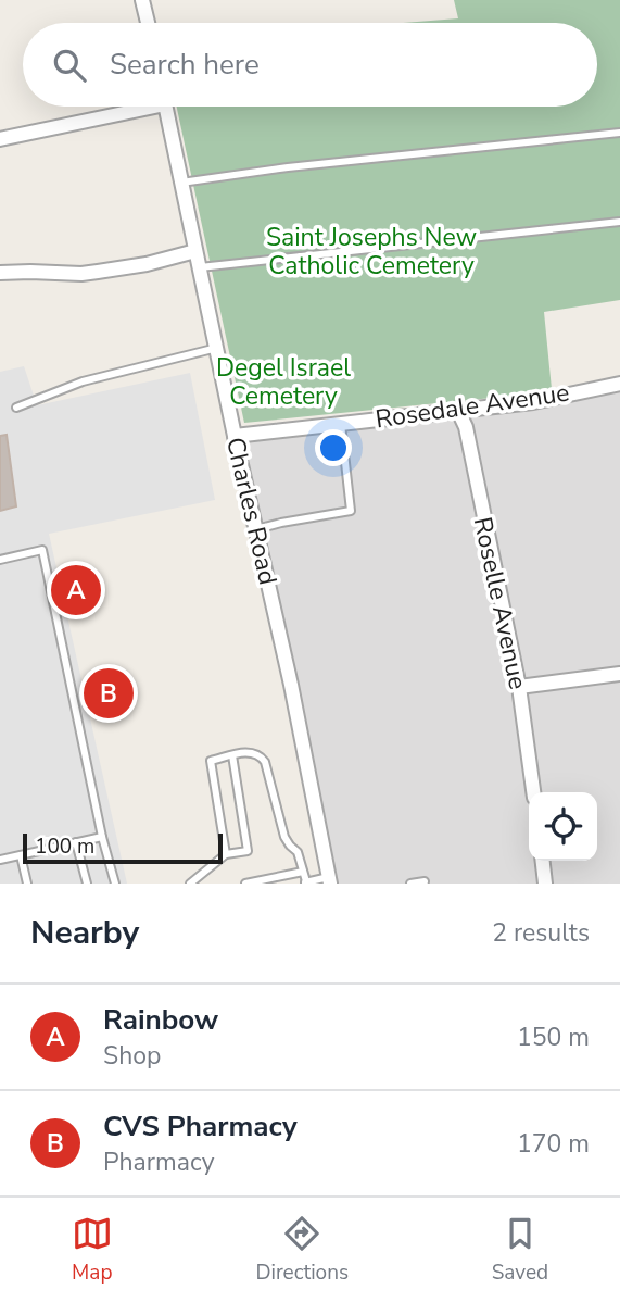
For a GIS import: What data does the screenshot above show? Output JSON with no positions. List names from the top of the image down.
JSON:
{
  "streets": {
    "street": ["Rosedale Avenue", "Charles Road", "Roselle Avenue"]
  },
  "crossings": [
    ["Rosedale Avenue", "Charles Road"],
    ["Rosedale Avenue", "Roselle Avenue"]
  ],
  "parks": ["Saint Josephs New Catholic Cemetery", "Degel Israel Cemetery"],
  "scale_bar": "100 m",
  "page": {
    "search": "Search here",
    "pins": ["A", "B"],
    "scale": "100 m",
    "heading": ["Nearby", "2 results"],
    "list": [
      {
        "mark": "A",
        "name": "Rainbow",
        "note": "Shop",
        "value": "150 m"
      },
      {
        "mark": "B",
        "name": "CVS Pharmacy",
        "note": "Pharmacy",
        "value": "170 m"
      }
    ],
    "nav": ["Map", "Directions", "Saved"]
  }
}
